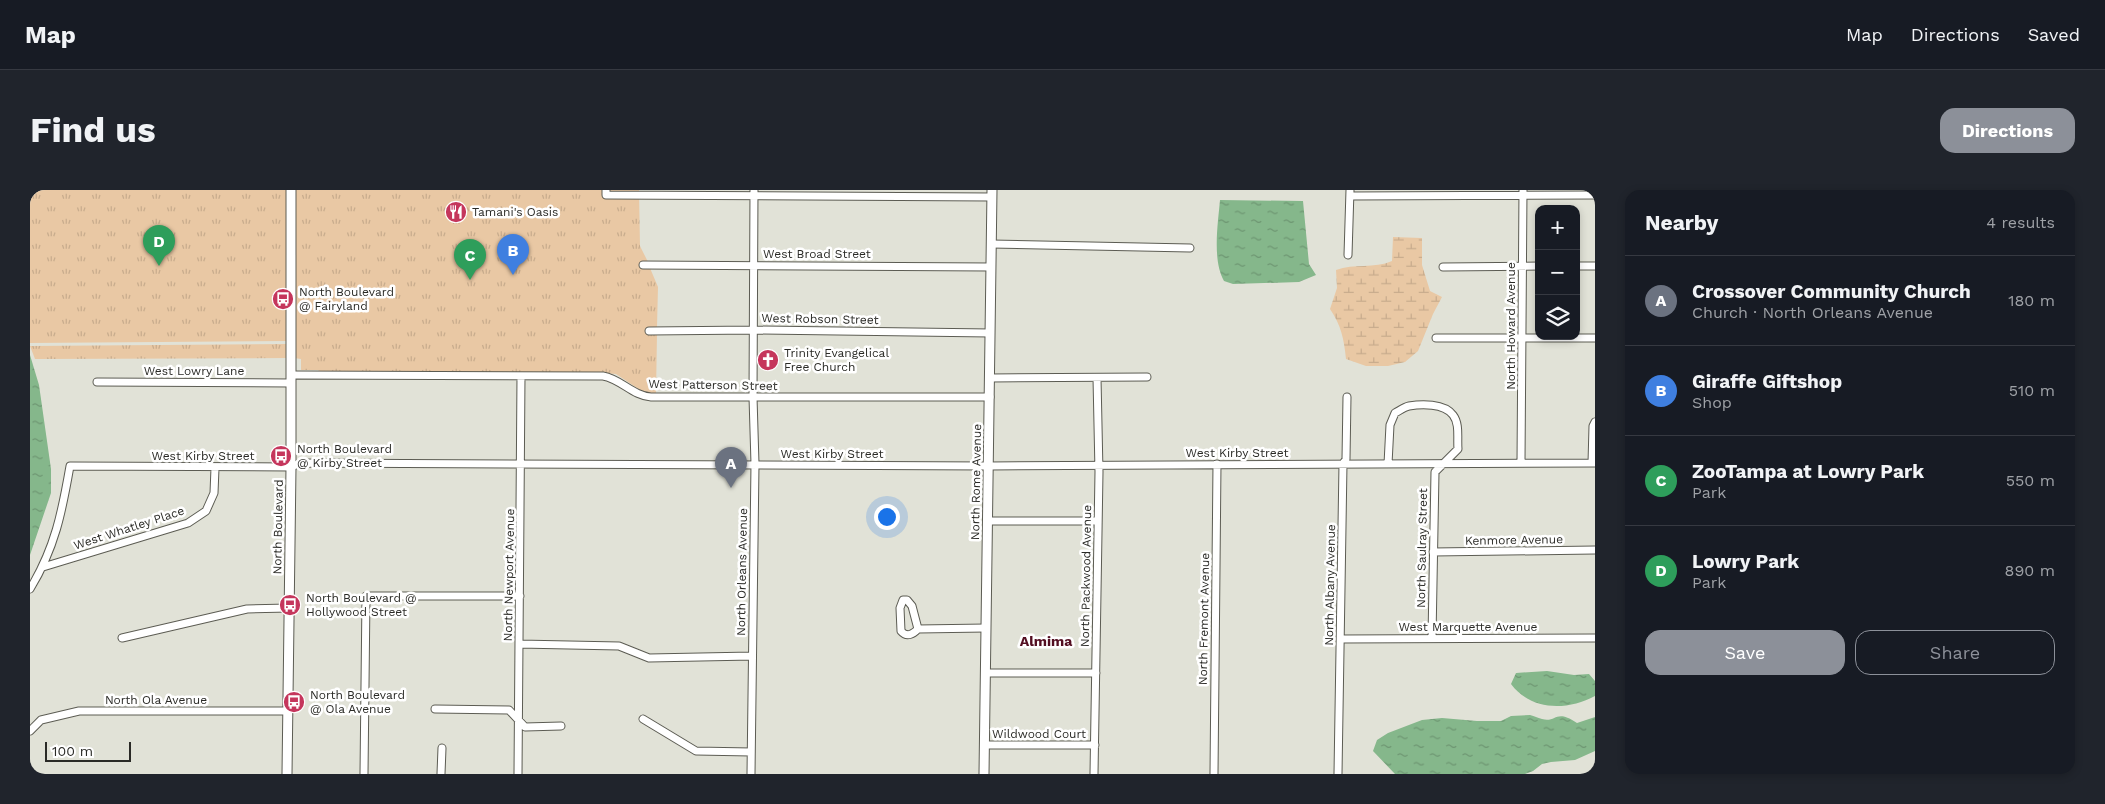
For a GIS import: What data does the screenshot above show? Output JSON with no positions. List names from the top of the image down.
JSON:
{
  "streets": {
    "street": [
      "West Broad Street",
      "West Robson Street",
      "North Howard Avenue",
      "West Lowry Lane",
      "West Patterson Street",
      "West Kirby Street",
      "North Rome Avenue",
      "North Boulevard",
      "West Whatley Place",
      "Kenmore Avenue",
      "North Saulray Street",
      "North Orleans Avenue",
      "North Newport Avenue",
      "North Packwood Avenue",
      "North Albany Avenue",
      "North Fremont Avenue",
      "West Marquette Avenue",
      "North Ola Avenue",
      "Wildwood Court"
    ]
  },
  "crossings": [
    ["West Broad Street", "North Rome Avenue"],
    ["West Broad Street", "North Orleans Avenue"],
    ["West Robson Street", "North Rome Avenue"],
    ["West Robson Street", "North Orleans Avenue"],
    ["North Howard Avenue", "West Kirby Street"],
    ["West Lowry Lane", "West Patterson Street"],
    ["West Lowry Lane", "North Boulevard"],
    ["West Patterson Street", "North Rome Avenue"],
    ["West Patterson Street", "North Boulevard"],
    ["West Patterson Street", "North Orleans Avenue"],
    ["West Patterson Street", "North Newport Avenue"],
    ["West Kirby Street", "North Rome Avenue"],
    ["West Kirby Street", "North Boulevard"],
    ["West Kirby Street", "West Whatley Place"],
    ["West Kirby Street", "North Saulray Street"],
    ["West Kirby Street", "North Orleans Avenue"],
    ["West Kirby Street", "North Newport Avenue"],
    ["West Kirby Street", "North Packwood Avenue"],
    ["West Kirby Street", "North Albany Avenue"],
    ["West Kirby Street", "North Fremont Avenue"],
    ["North Rome Avenue", "Wildwood Court"],
    ["North Boulevard", "North Ola Avenue"],
    ["Kenmore Avenue", "North Saulray Street"],
    ["North Saulray Street", "West Marquette Avenue"],
    ["North Packwood Avenue", "Wildwood Court"],
    ["North Albany Avenue", "West Marquette Avenue"]
  ],
  "districts": ["Almima"],
  "places": {
    "restaurant": ["Tamani's Oasis"],
    "bus stop": [
      "North Boulevard @ Fairyland",
      "North Boulevard @ Kirby Street",
      "North Boulevard @ Hollywood Street",
      "North Boulevard @ Ola Avenue"
    ],
    "church": ["Trinity Evangelical Free Church"]
  },
  "scale_bar": "100 m",
  "page": {
    "header": "Map",
    "nav": ["Map", "Directions", "Saved"],
    "buttons": [
      "Directions",
      ["Save", "Share"]
    ],
    "title": "Find us",
    "heading": ["Nearby", "4 results"],
    "map_buttons": ["+", "−"],
    "pins": [
      "D",
      "B",
      "C",
      "A"
    ],
    "list": [
      {
        "mark": "A",
        "name": "Crossover Community Church",
        "note": "Church · North Orleans Avenue",
        "value": "180 m"
      },
      {
        "mark": "B",
        "name": "Giraffe Giftshop",
        "note": "Shop",
        "value": "510 m"
      },
      {
        "mark": "C",
        "name": "ZooTampa at Lowry Park",
        "note": "Park",
        "value": "550 m"
      },
      {
        "mark": "D",
        "name": "Lowry Park",
        "note": "Park",
        "value": "890 m"
      }
    ],
    "scale": "100 m"
  }
}
